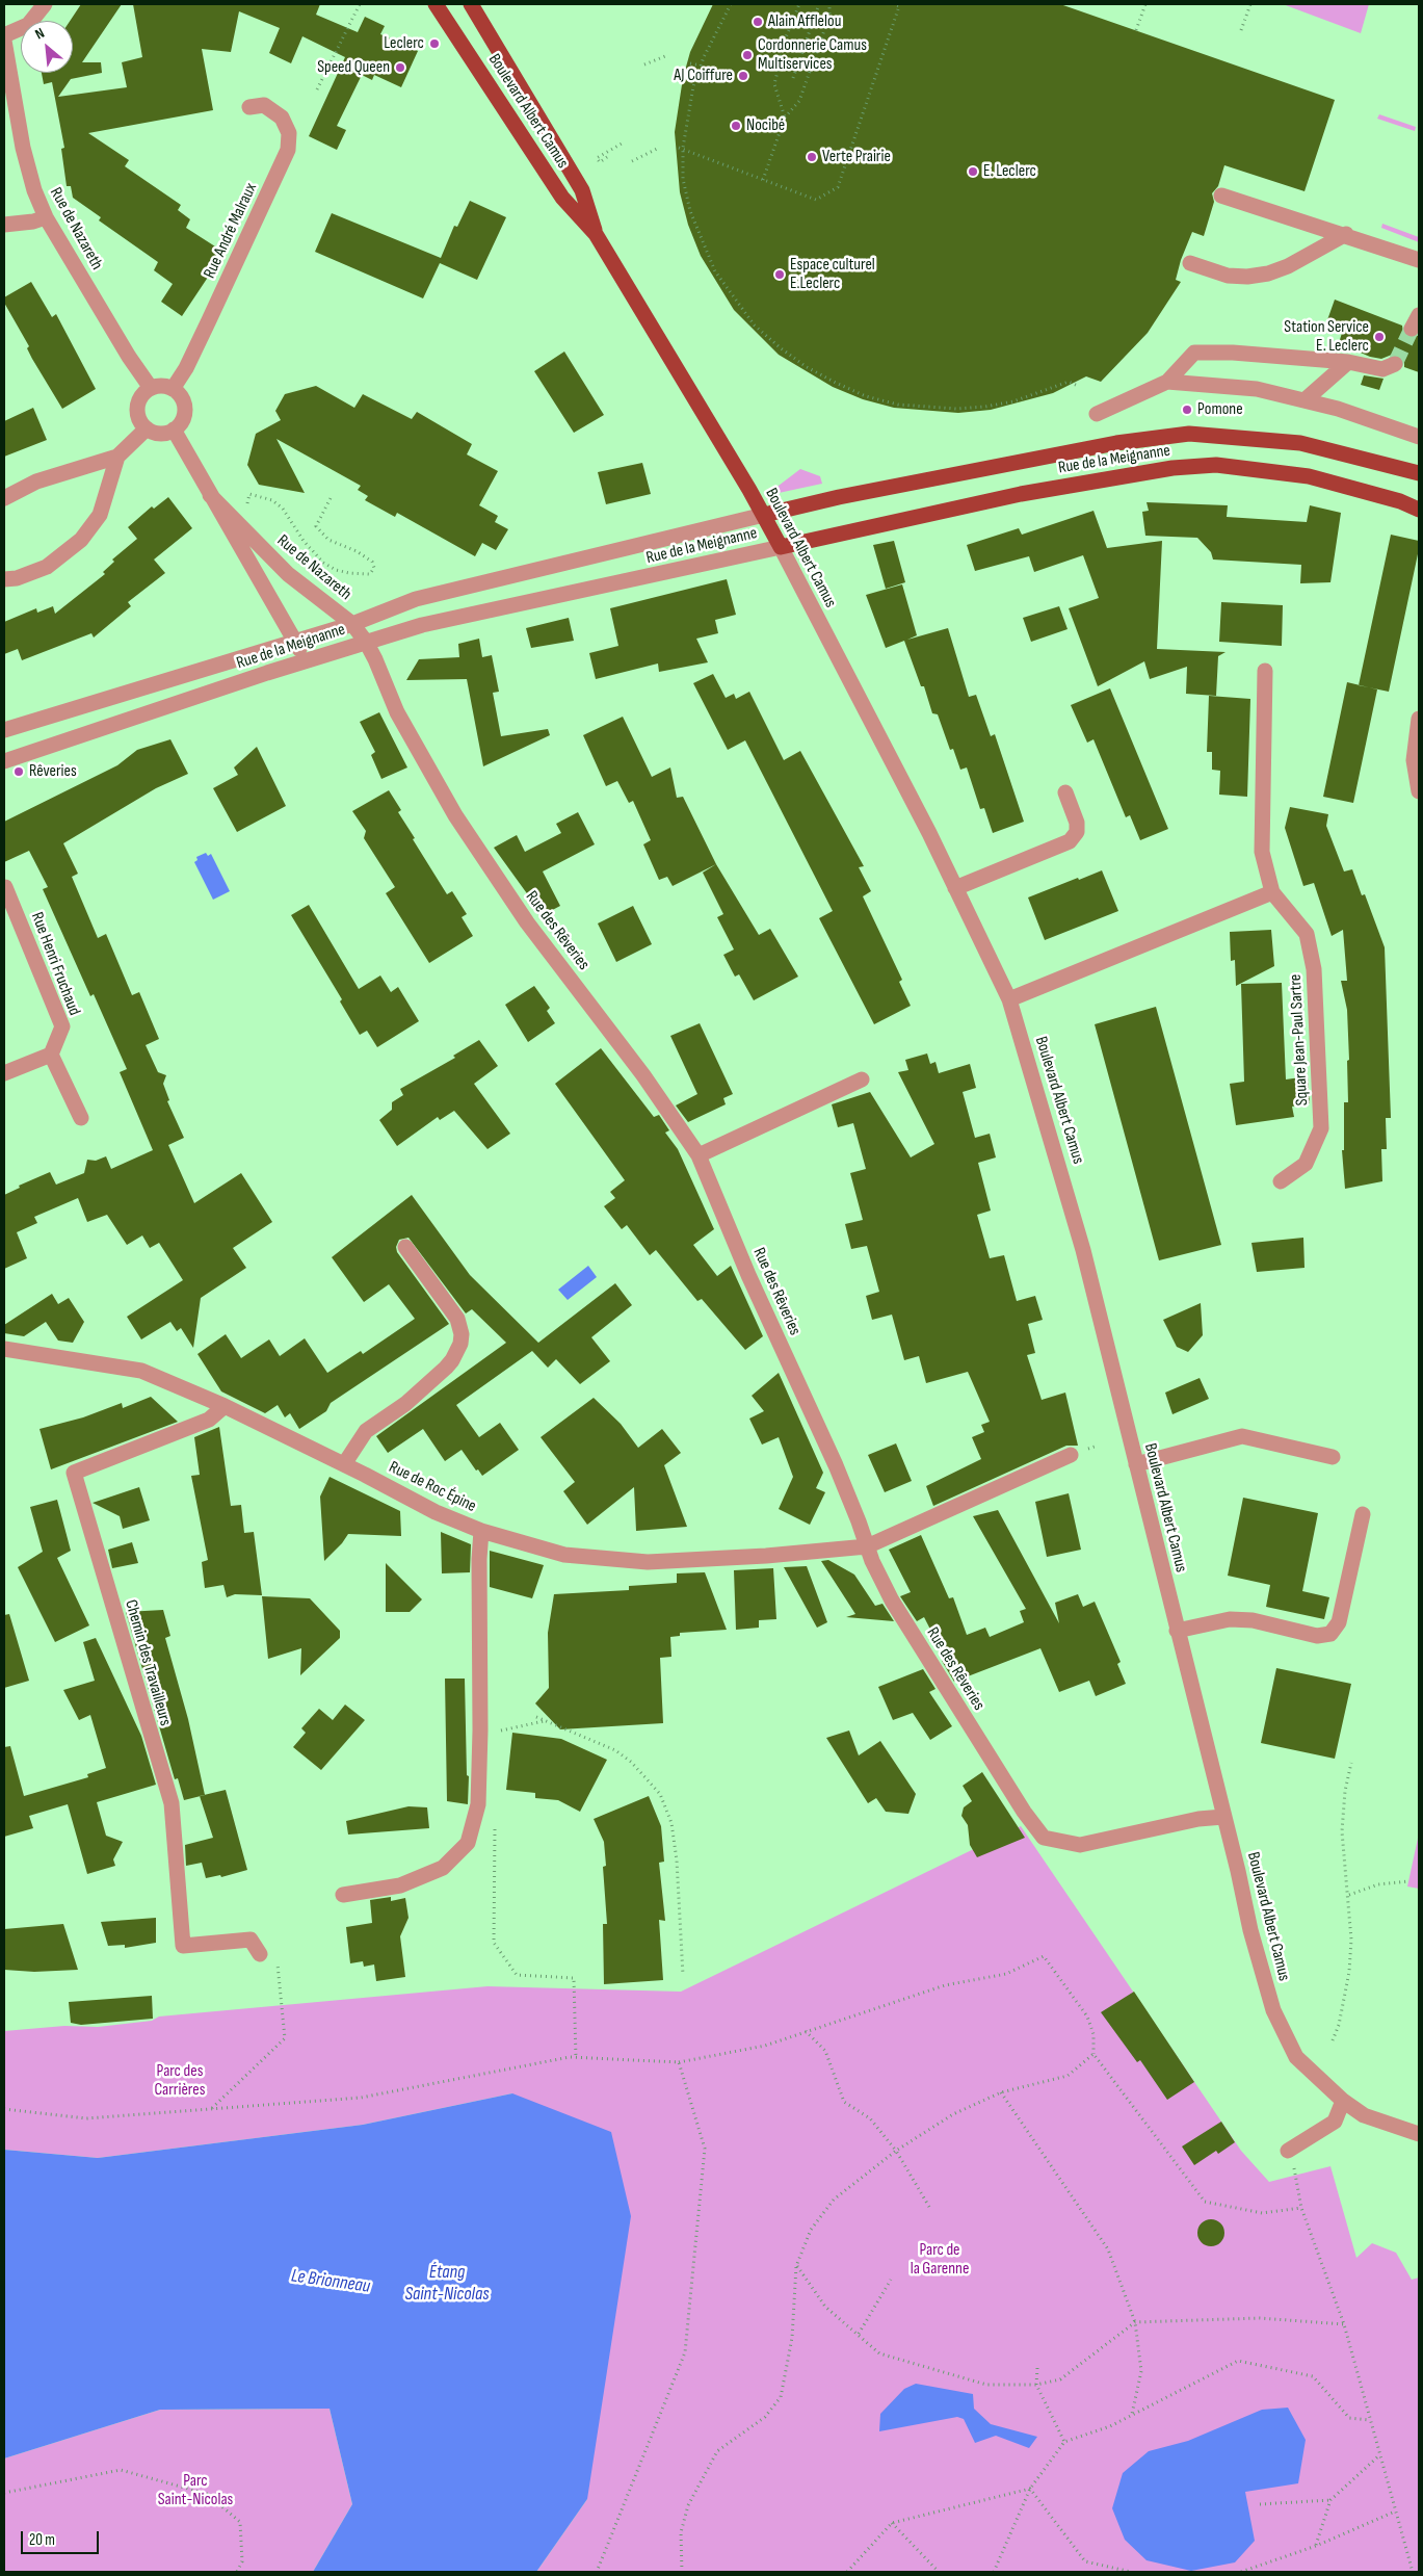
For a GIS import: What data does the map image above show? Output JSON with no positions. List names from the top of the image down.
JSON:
{
  "streets": {
    "main road": ["Boulevard Albert Camus", "Rue de la Meignanne"],
    "street": [
      "Rue de Nazareth",
      "Rue André Malraux",
      "Rue des Rêveries",
      "Rue Henri Fruchaud",
      "Square Jean-Paul Sartre",
      "Rue de Roc Épine",
      "Chemin des Travailleurs"
    ]
  },
  "crossings": [
    ["Boulevard Albert Camus", "Rue de la Meignanne"],
    ["Boulevard Albert Camus", "Rue des Rêveries"],
    ["Rue de Nazareth", "Rue André Malraux"],
    ["Rue de Nazareth", "Rue de la Meignanne"],
    ["Rue de Nazareth", "Rue des Rêveries"],
    ["Rue de la Meignanne", "Rue des Rêveries"],
    ["Rue des Rêveries", "Rue de Roc Épine"],
    ["Rue de Roc Épine", "Chemin des Travailleurs"]
  ],
  "water": ["Étang Saint-Nicolas", "Le Brionneau"],
  "parks": ["Parc des Carrières", "Parc de la Garenne", "Parc Saint-Nicolas"],
  "places": [
    "Alain Afflelou",
    "Leclerc",
    "Cordonnerie Camus Multiservices",
    "Speed Queen",
    "AJ Coiffure",
    "Nocibé",
    "Verte Prairie",
    "E. Leclerc",
    "Espace culturel E.Leclerc",
    "Station Service E. Leclerc",
    "Pomone",
    "Rêveries"
  ],
  "scale_bar": "20 m",
  "north": "top left"
}
